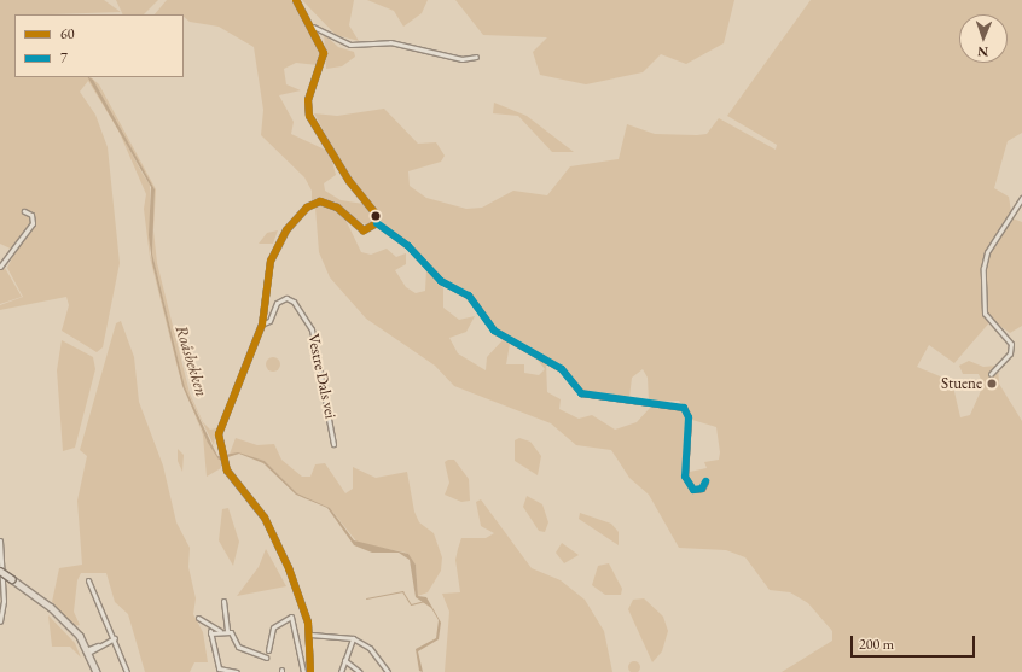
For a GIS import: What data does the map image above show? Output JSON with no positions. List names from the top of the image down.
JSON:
{
  "streets": {
    "street": ["Vestre Dals vei"]
  },
  "water": ["Roåsbekken"],
  "places": ["Stuene"],
  "lines": ["transit line 60", "transit line 7"],
  "legend": ["60", "7"],
  "scale_bar": "200 m",
  "north": "bottom"
}
